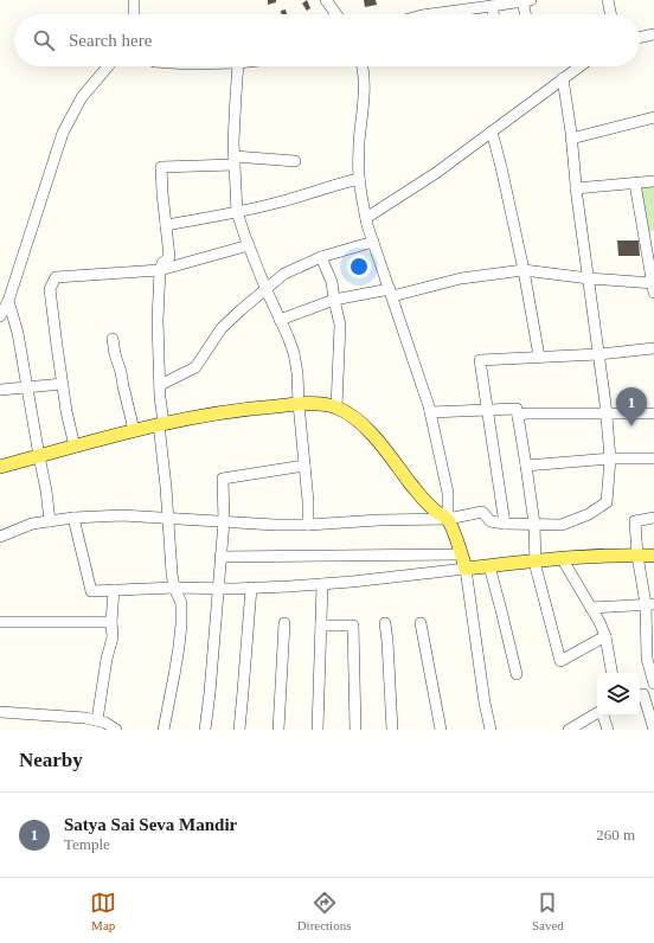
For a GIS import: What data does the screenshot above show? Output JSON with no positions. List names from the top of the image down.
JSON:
{
  "page": {
    "search": "Search here",
    "pins": "1",
    "heading": "Nearby",
    "list": [
      {
        "mark": "1",
        "name": "Satya Sai Seva Mandir",
        "note": "Temple",
        "value": "260 m"
      }
    ],
    "nav": ["Map", "Directions", "Saved"]
  }
}
